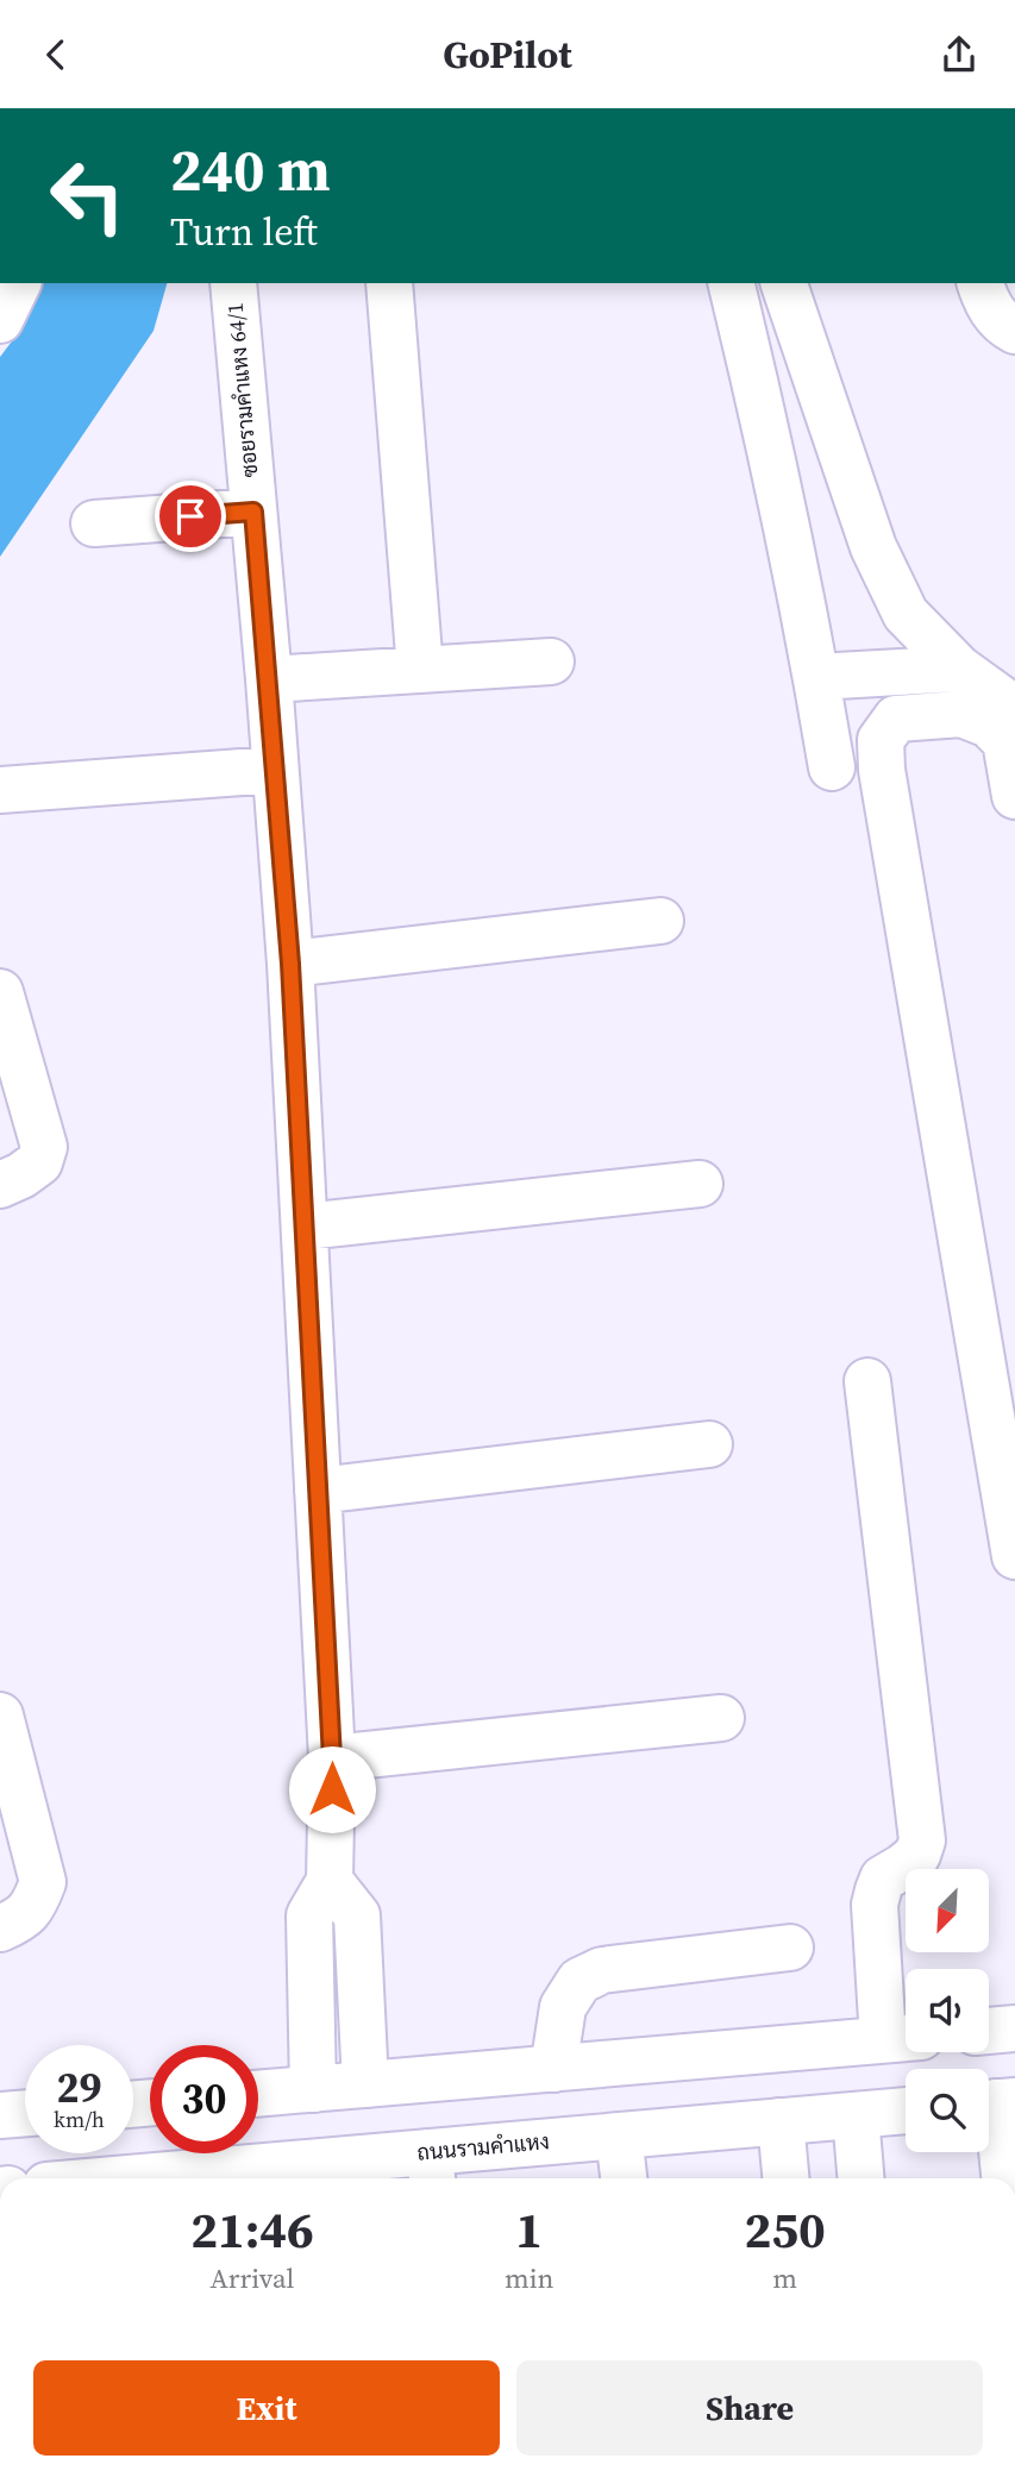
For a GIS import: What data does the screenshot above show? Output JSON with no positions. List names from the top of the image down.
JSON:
{
  "streets": {
    "street": ["ซอยรามคำแหง 64/1", "ถนนรามคำแหง"]
  },
  "north": "bottom left",
  "page": {
    "header": "GoPilot",
    "turn": ["240 m", "Turn left"],
    "speed": "29 km/h",
    "limit": "30",
    "eta": [
      "21:46",
      "Arrival",
      "1",
      "min",
      "250",
      "m"
    ],
    "buttons": ["Exit", "Share"]
  }
}
